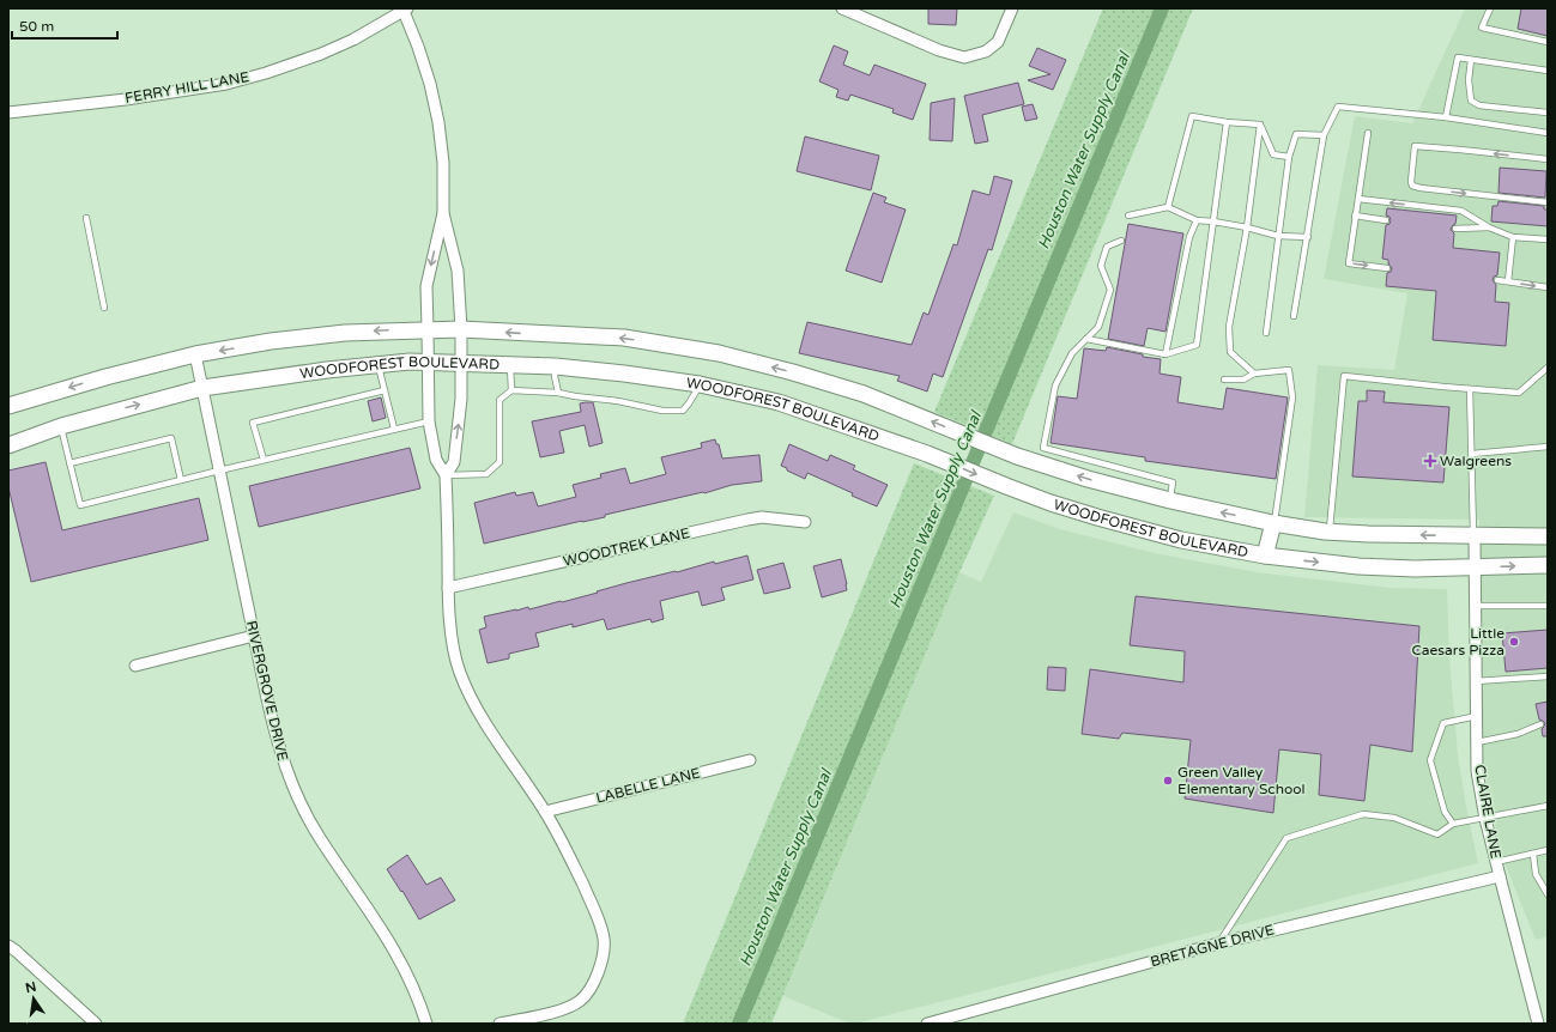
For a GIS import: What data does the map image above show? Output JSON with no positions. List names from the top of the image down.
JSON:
{
  "streets": {
    "main road": ["WOODFOREST BOULEVARD"],
    "street": [
      "FERRY HILL LANE",
      "WOODTREK LANE",
      "RIVERGROVE DRIVE",
      "LABELLE LANE",
      "CLAIRE LANE",
      "BRETAGNE DRIVE"
    ]
  },
  "crossings": [
    ["WOODFOREST BOULEVARD", "RIVERGROVE DRIVE"],
    ["WOODFOREST BOULEVARD", "CLAIRE LANE"],
    ["CLAIRE LANE", "BRETAGNE DRIVE"]
  ],
  "water": ["Houston Water Supply Canal"],
  "places": {
    "health": ["Walgreens"],
    "other": ["Little Caesars Pizza", "Green Valley Elementary School"]
  },
  "scale_bar": "50 m",
  "north": "top"
}
